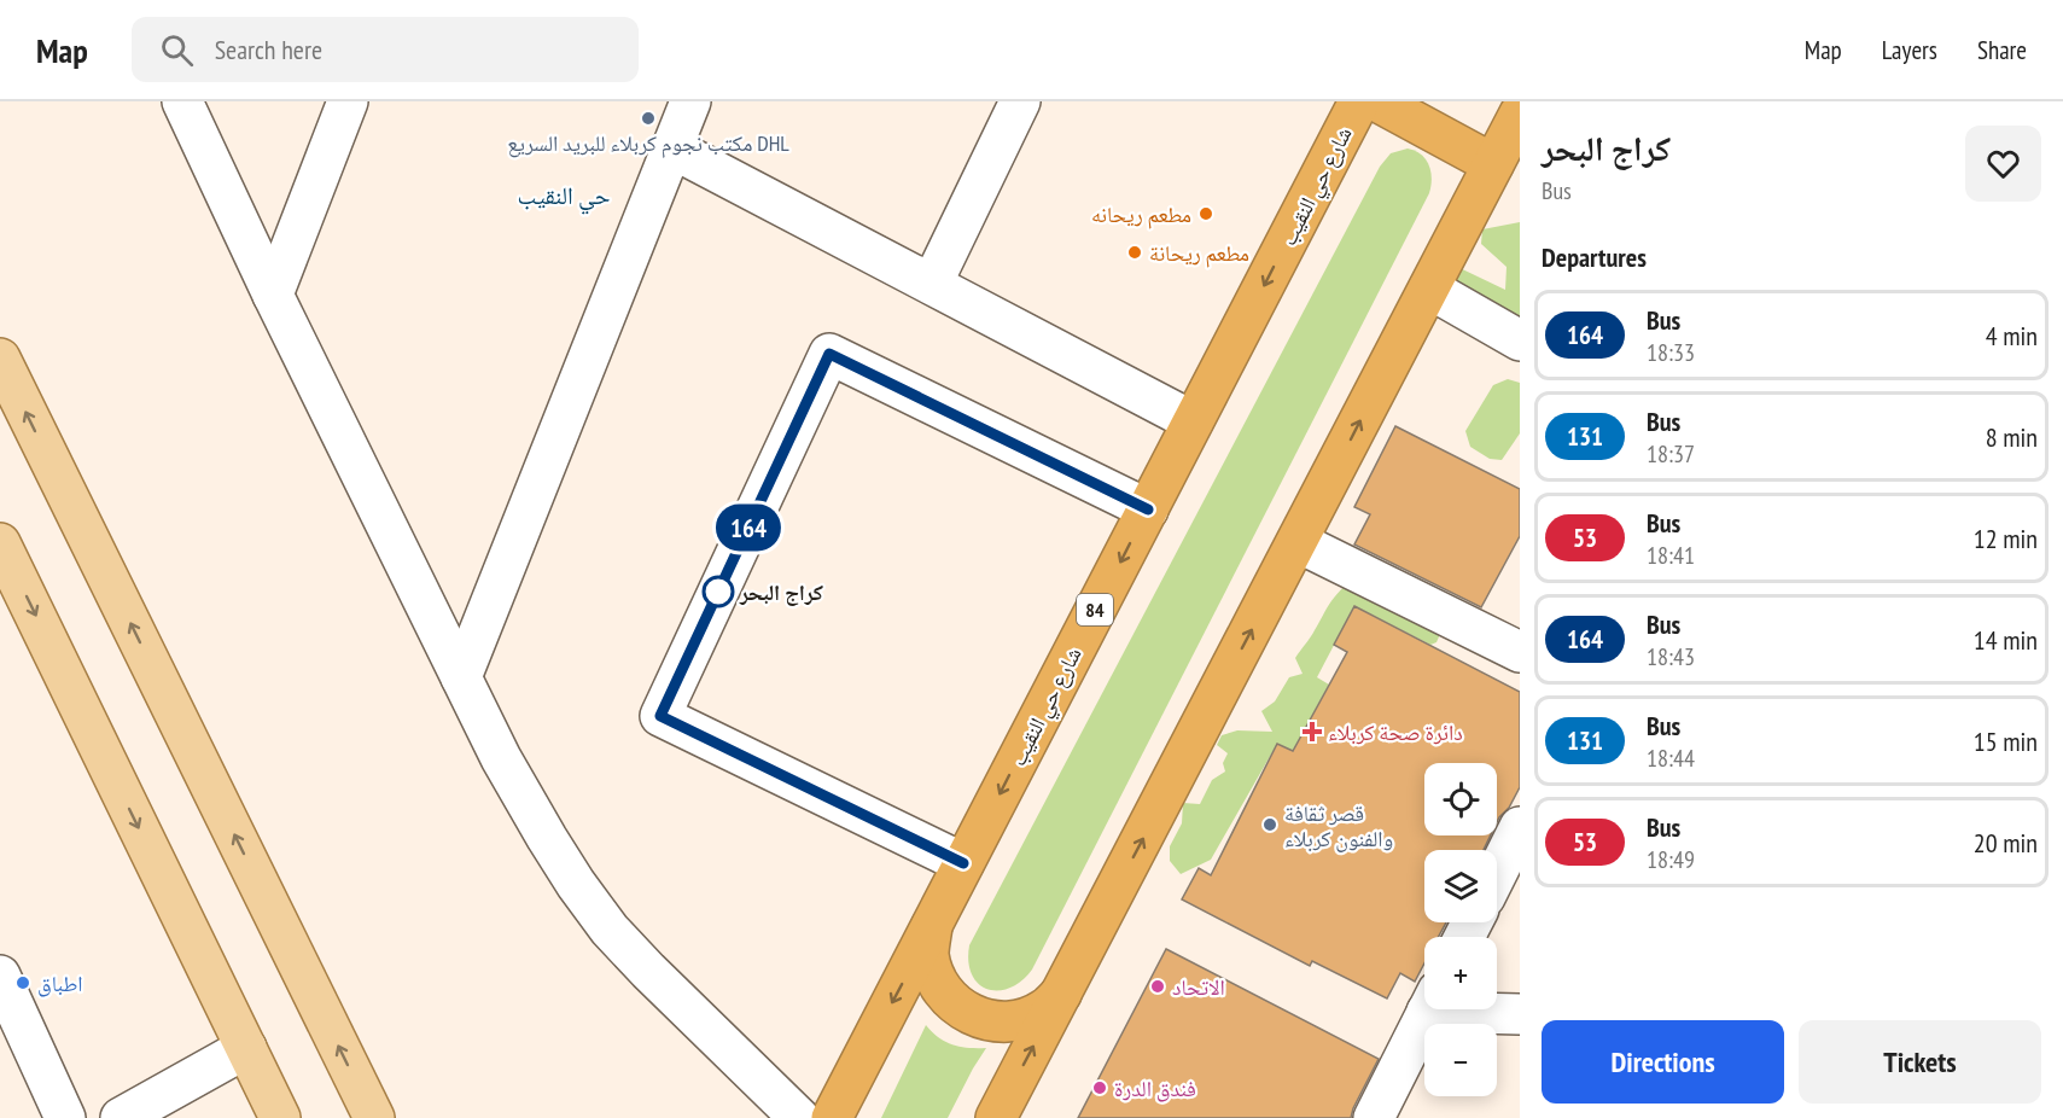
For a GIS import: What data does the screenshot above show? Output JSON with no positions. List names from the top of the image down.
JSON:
{
  "streets": {
    "highway": ["شارع حي النقيب", "84"]
  },
  "districts": ["حي النقيب"],
  "places": {
    "other": [
      "مكتب نجوم كربلاء للبريد السريع DHL",
      "مطعم ريحانه",
      "مطعم ريحانة",
      "كراج البحر",
      "قصر ثقافة والفنون كربلاء",
      "اطباق",
      "الاتحاد",
      "فندق الدرة"
    ],
    "health": ["دائرة صحة كربلاء"]
  },
  "lines": ["bus line 164"],
  "page": {
    "header": "Map",
    "search": "Search here",
    "nav": ["Map", "Layers", "Share"],
    "on_map": "164",
    "heading": [
      ["كراج البحر", "Bus"],
      "Departures"
    ],
    "list": [
      {
        "mark": "164",
        "name": "Bus",
        "note": "18:33",
        "value": "4 min"
      },
      {
        "mark": "131",
        "name": "Bus",
        "note": "18:37",
        "value": "8 min"
      },
      {
        "mark": "53",
        "name": "Bus",
        "note": "18:41",
        "value": "12 min"
      },
      {
        "mark": "164",
        "name": "Bus",
        "note": "18:43",
        "value": "14 min"
      },
      {
        "mark": "131",
        "name": "Bus",
        "note": "18:44",
        "value": "15 min"
      },
      {
        "mark": "53",
        "name": "Bus",
        "note": "18:49",
        "value": "20 min"
      }
    ],
    "map_buttons": ["+", "−"],
    "buttons": ["Directions", "Tickets"]
  }
}
